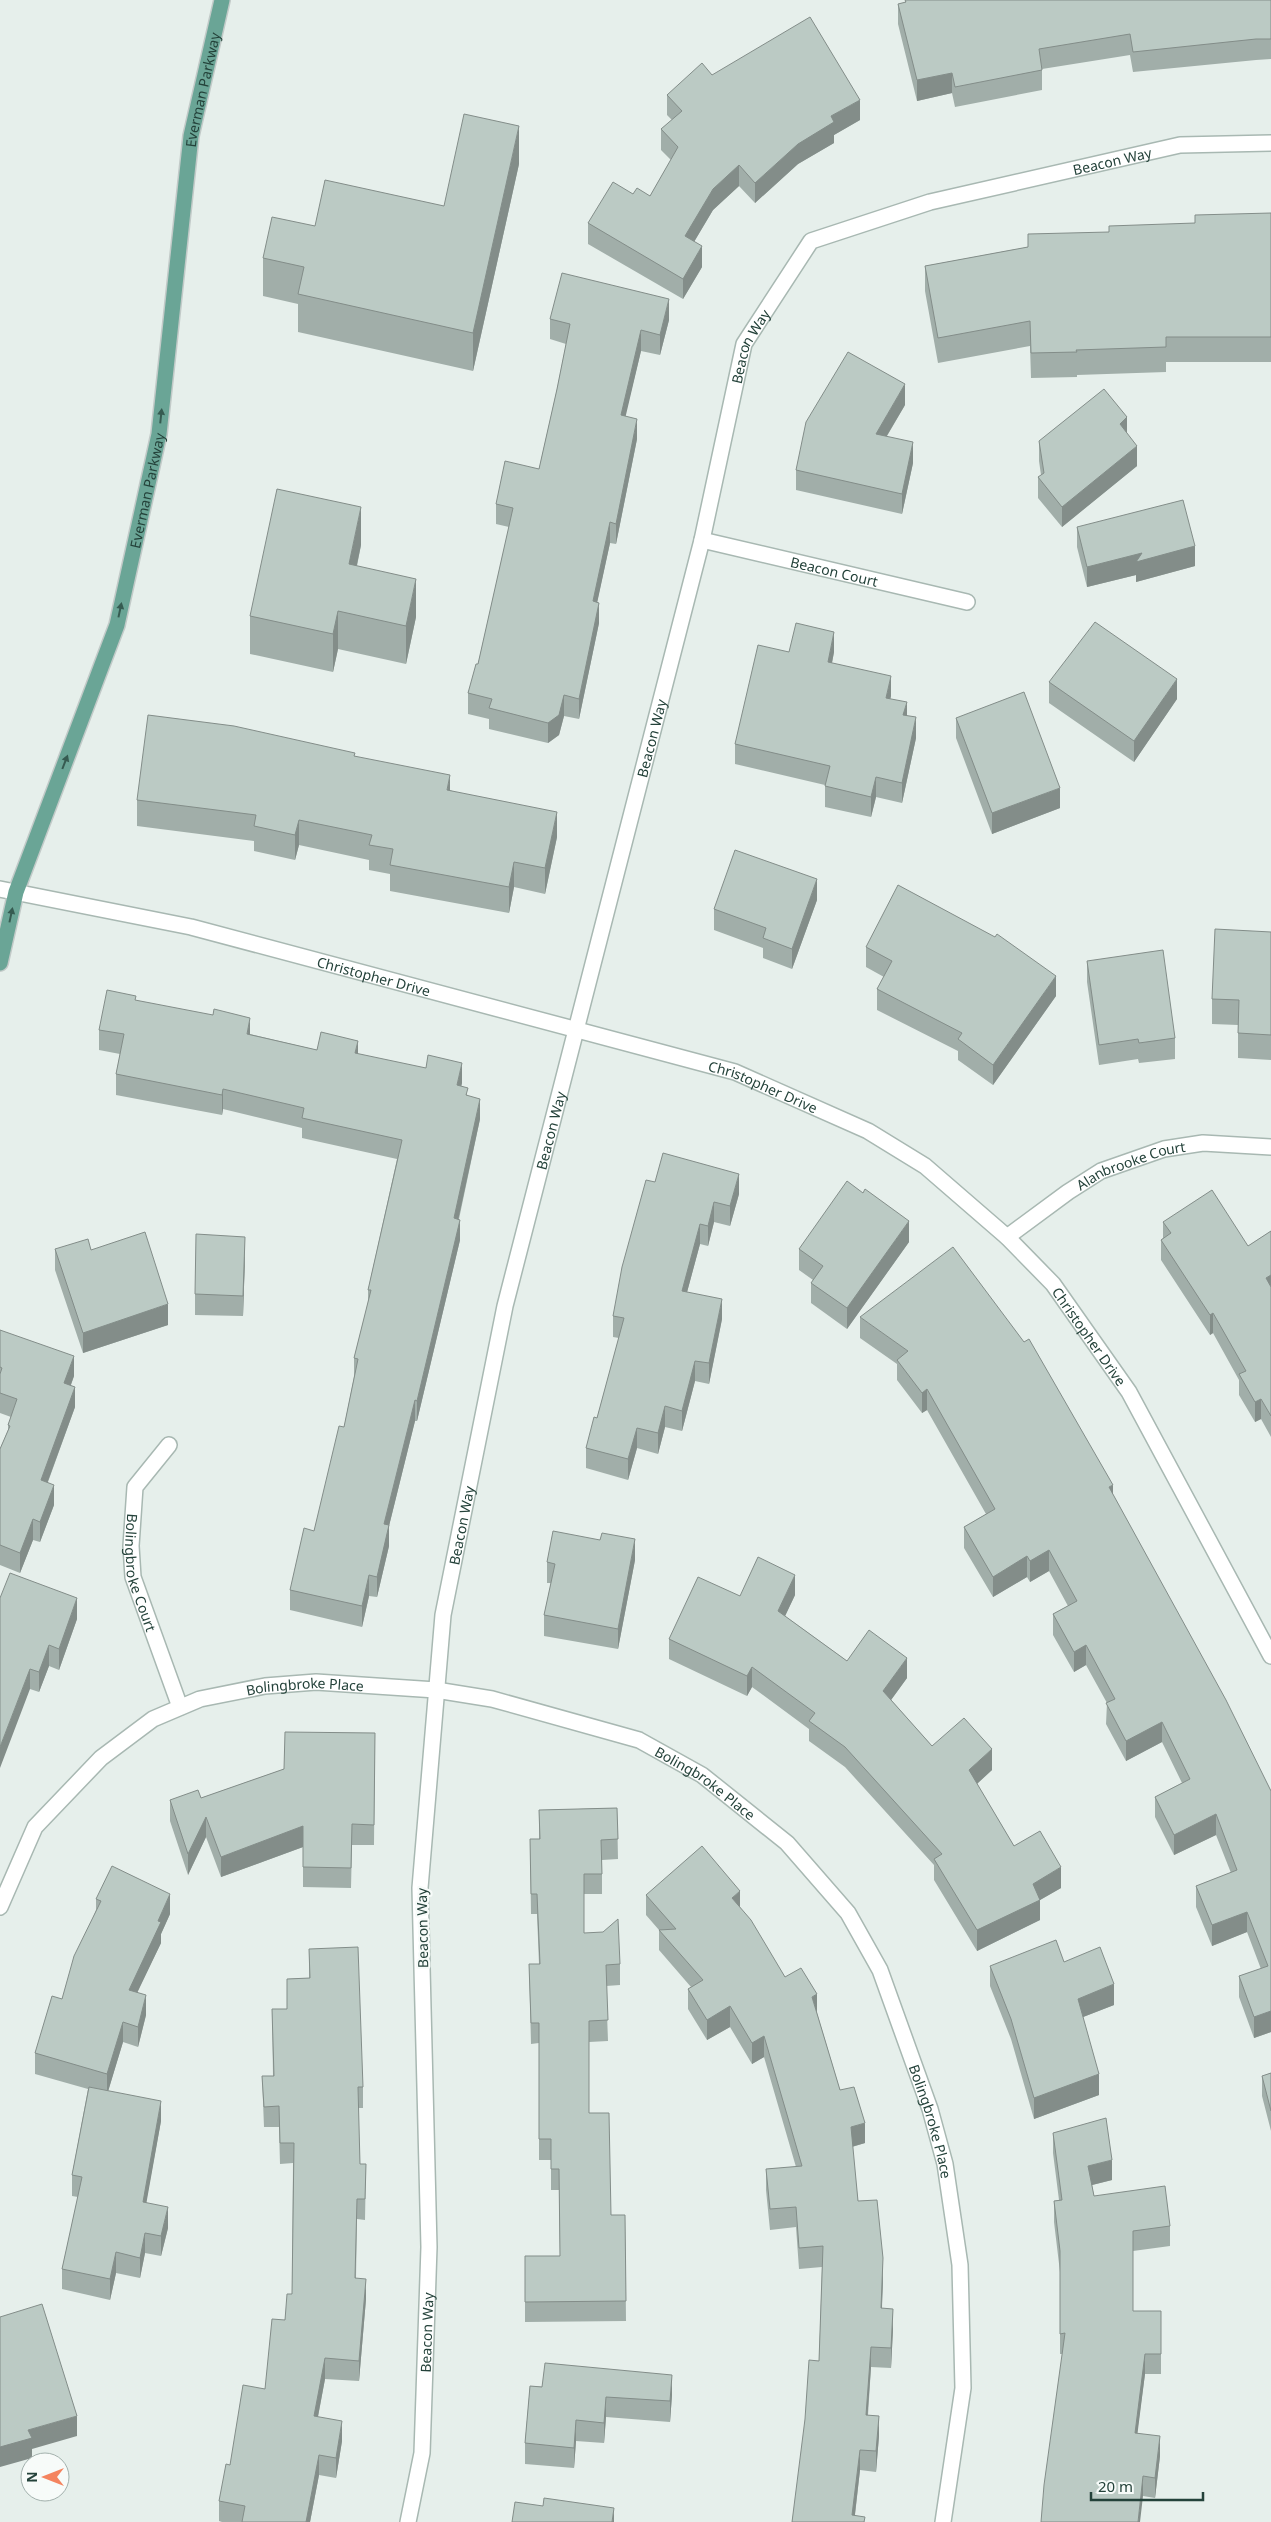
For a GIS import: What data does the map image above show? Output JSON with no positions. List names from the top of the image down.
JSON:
{
  "streets": {
    "main road": ["Everman Parkway"],
    "street": [
      "Beacon Way",
      "Beacon Court",
      "Christopher Drive",
      "Alanbrooke Court",
      "Bolingbroke Court",
      "Bolingbroke Place"
    ]
  },
  "crossings": [
    ["Everman Parkway", "Christopher Drive"],
    ["Beacon Way", "Beacon Court"],
    ["Beacon Way", "Christopher Drive"],
    ["Beacon Way", "Bolingbroke Place"],
    ["Christopher Drive", "Alanbrooke Court"],
    ["Bolingbroke Court", "Bolingbroke Place"]
  ],
  "one_way": ["Everman Parkway"],
  "scale_bar": "20 m",
  "north": "left"
}
